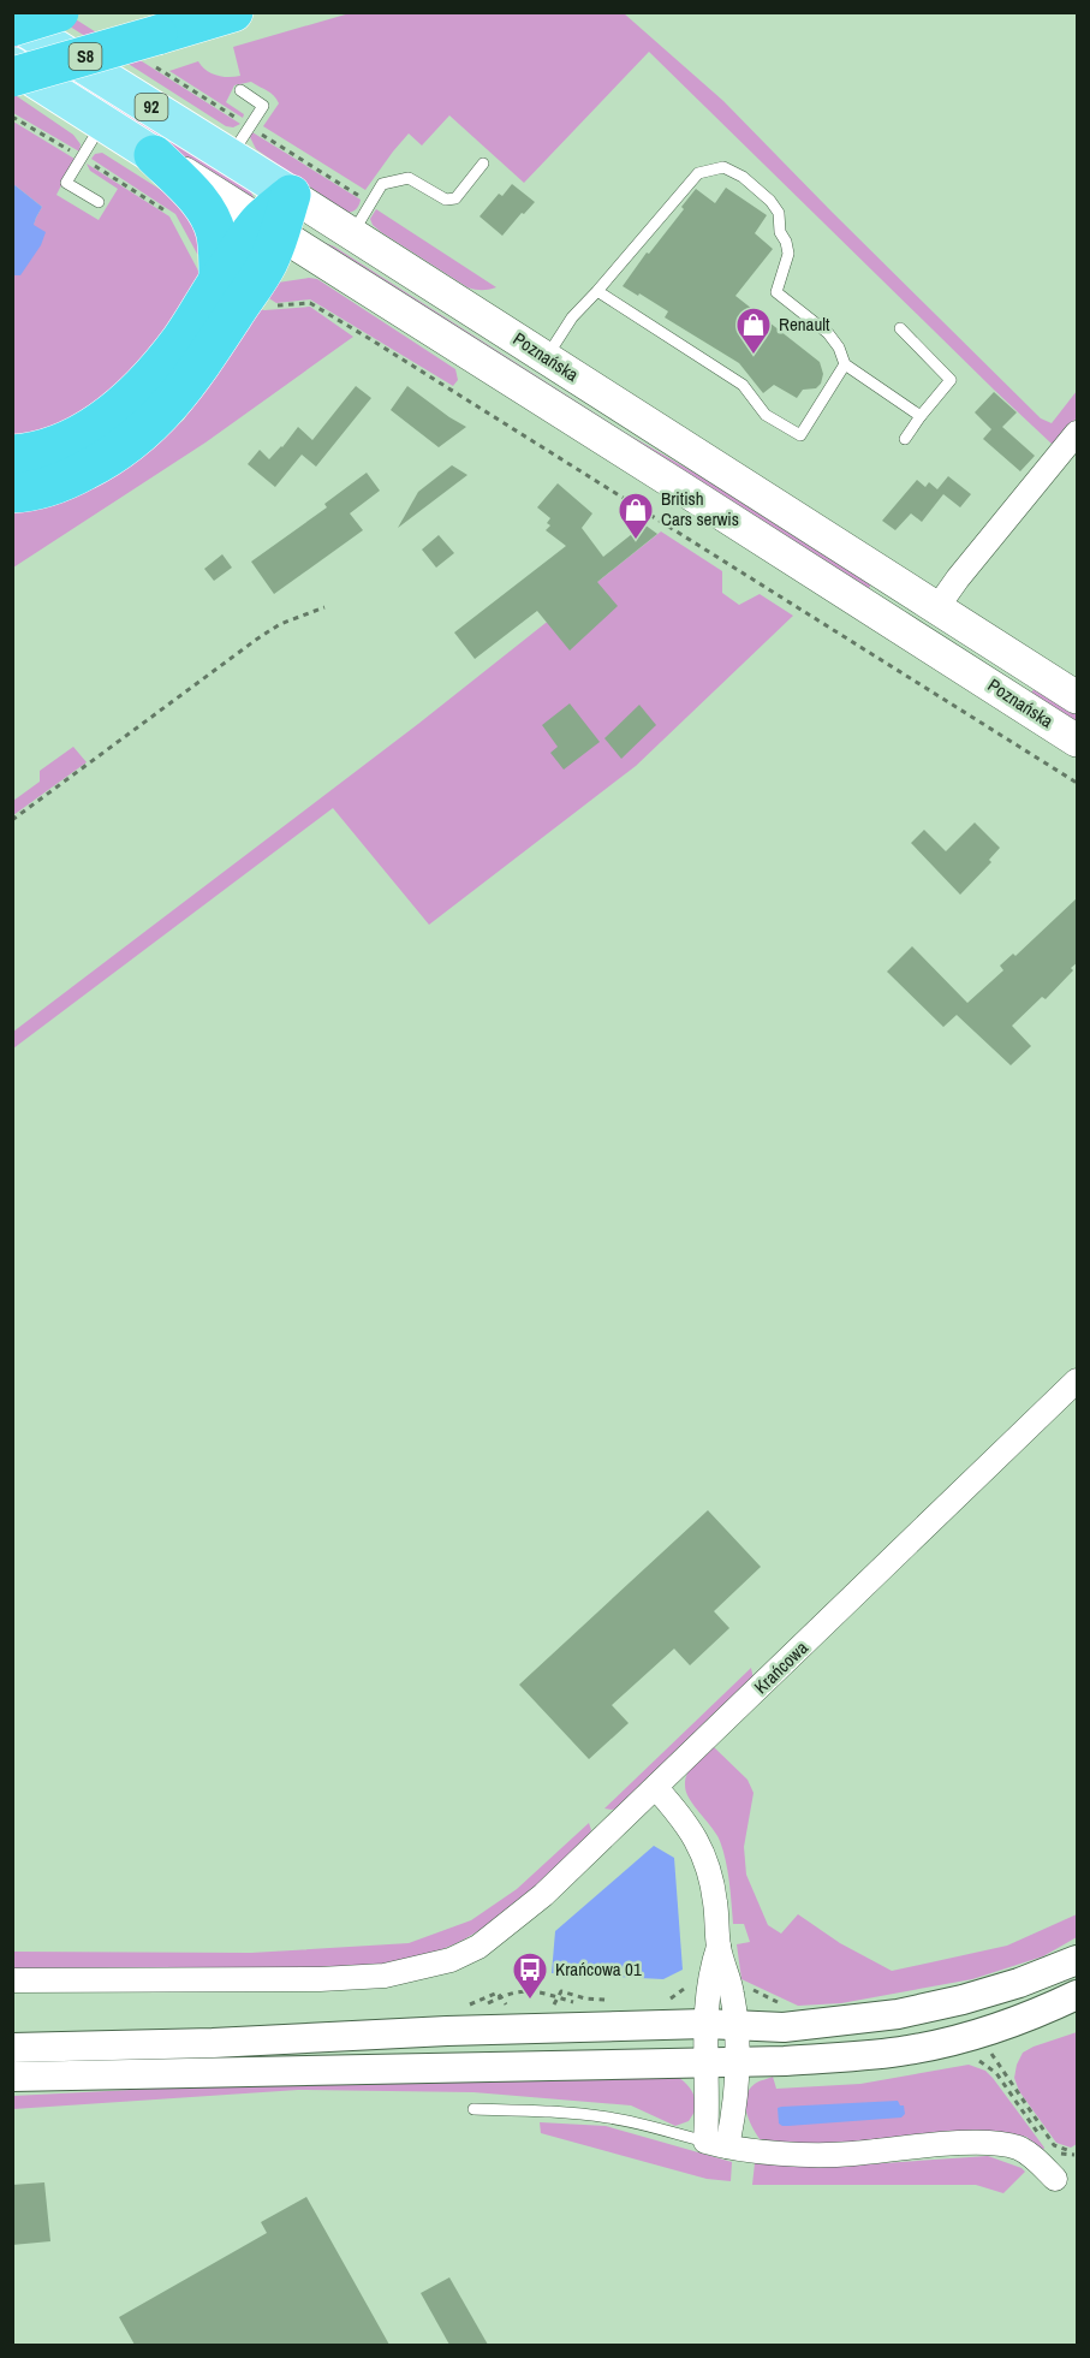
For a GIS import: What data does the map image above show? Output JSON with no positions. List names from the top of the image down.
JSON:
{
  "streets": {
    "highway": ["S8"],
    "main road": ["92", "Poznańska"],
    "street": ["Krańcowa"]
  },
  "places": {
    "shop": ["Renault", "British Cars serwis"],
    "bus stop": ["Krańcowa 01"]
  }
}
